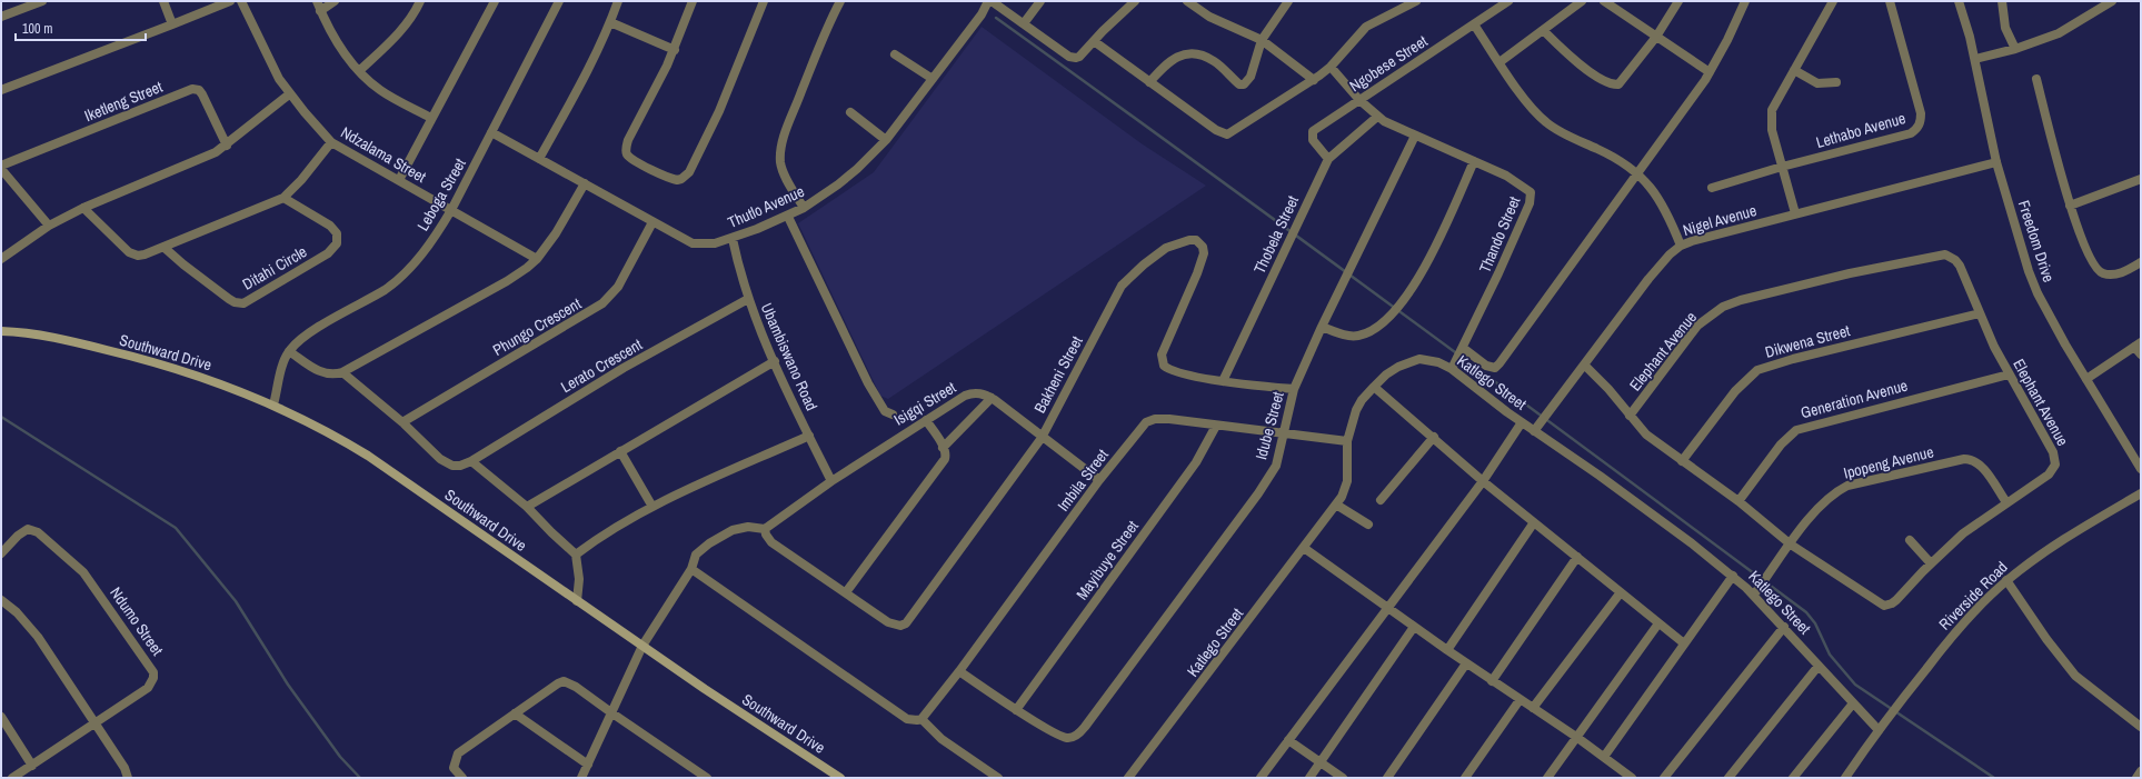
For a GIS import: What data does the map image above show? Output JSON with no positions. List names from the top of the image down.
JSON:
{
  "streets": {
    "main road": ["Southward Drive"],
    "street": [
      "Ngobese Street",
      "Iketleng Street",
      "Lethabo Avenue",
      "Ndzalama Street",
      "Leboga Street",
      "Thutlo Avenue",
      "Nigel Avenue",
      "Thobela Street",
      "Thando Street",
      "Freedom Drive",
      "Ditahi Circle",
      "Phungo Crescent",
      "Dikwena Street",
      "Elephant Avenue",
      "Ubambiswano Road",
      "Lerato Crescent",
      "Bakheni Street",
      "Katlego Street",
      "Generation Avenue",
      "Isigqi Street",
      "Idube Street",
      "Ipopeng Avenue",
      "Imbila Street",
      "Mayibuye Street",
      "Riverside Road",
      "Ndumo Street"
    ]
  },
  "crossings": [
    ["Ngobese Street", "Thobela Street"],
    ["Ngobese Street", "Thando Street"],
    ["Ndzalama Street", "Leboga Street"],
    ["Leboga Street", "Thutlo Avenue"],
    ["Thutlo Avenue", "Phungo Crescent"],
    ["Thutlo Avenue", "Ubambiswano Road"],
    ["Nigel Avenue", "Freedom Drive"],
    ["Nigel Avenue", "Katlego Street"],
    ["Thobela Street", "Thando Street"],
    ["Thobela Street", "Bakheni Street"],
    ["Thando Street", "Katlego Street"],
    ["Thando Street", "Idube Street"],
    ["Dikwena Street", "Elephant Avenue"],
    ["Elephant Avenue", "Generation Avenue"],
    ["Elephant Avenue", "Ipopeng Avenue"],
    ["Ubambiswano Road", "Lerato Crescent"],
    ["Ubambiswano Road", "Isigqi Street"],
    ["Bakheni Street", "Isigqi Street"],
    ["Bakheni Street", "Idube Street"],
    ["Katlego Street", "Ipopeng Avenue"],
    ["Katlego Street", "Imbila Street"],
    ["Katlego Street", "Riverside Road"],
    ["Idube Street", "Imbila Street"],
    ["Idube Street", "Mayibuye Street"],
    ["Imbila Street", "Mayibuye Street"]
  ],
  "scale_bar": "100 m"
}
